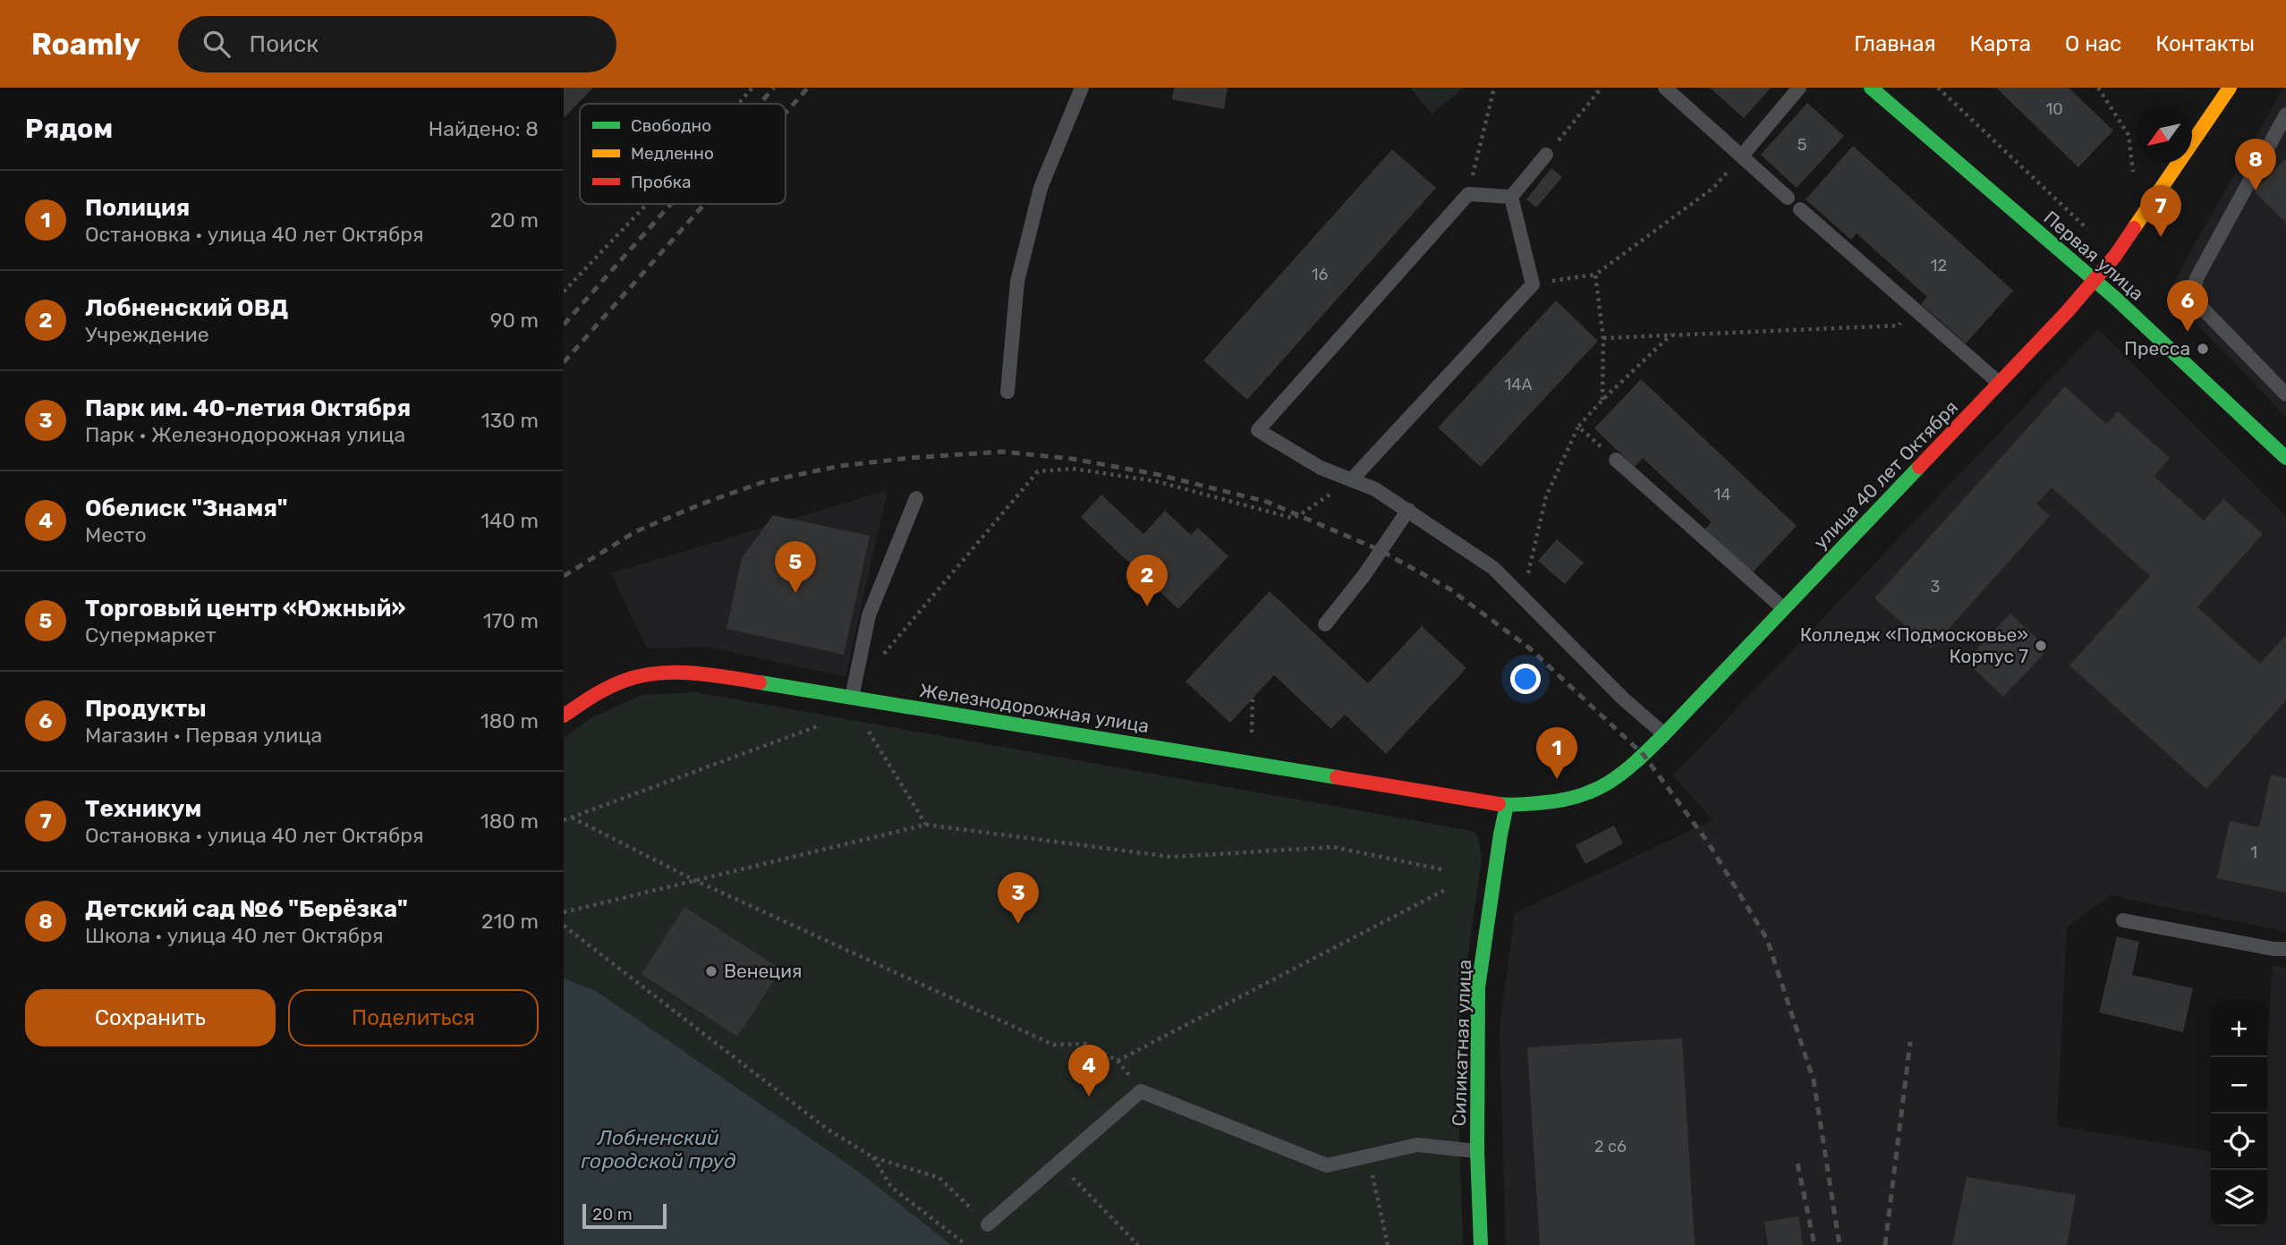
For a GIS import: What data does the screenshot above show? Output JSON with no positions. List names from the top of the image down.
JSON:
{
  "streets": {
    "street": [
      "Первая улица",
      "улица 40 лет Октября",
      "Железнодорожная улица",
      "Силикатная улица"
    ]
  },
  "crossings": [
    ["Первая улица", "улица 40 лет Октября"],
    ["улица 40 лет Октября", "Железнодорожная улица"],
    ["улица 40 лет Октября", "Силикатная улица"],
    ["Железнодорожная улица", "Силикатная улица"]
  ],
  "water": ["Лобненский городской пруд"],
  "places": ["Пресса", "Колледж «Подмосковье» Корпус 7", "Венеция"],
  "house_numbers": [
    "10",
    "5",
    "12",
    "16",
    "14А",
    "14",
    "3",
    "1",
    "2 с6"
  ],
  "legend": ["Свободно", "Медленно", "Пробка"],
  "scale_bar": "20 m",
  "north": "bottom left",
  "page": {
    "header": "Roamly",
    "search": "Поиск",
    "nav": [
      "Главная",
      "Карта",
      "О нас",
      "Контакты"
    ],
    "heading": ["Рядом", "Найдено: 8"],
    "pins": [
      "8",
      "7",
      "6",
      "5",
      "2",
      "1",
      "3",
      "4"
    ],
    "list": [
      {
        "mark": "1",
        "name": "Полиция",
        "note": "Остановка · улица 40 лет Октября",
        "value": "20 m"
      },
      {
        "mark": "2",
        "name": "Лобненский ОВД",
        "note": "Учреждение",
        "value": "90 m"
      },
      {
        "mark": "3",
        "name": "Парк им. 40-летия Октября",
        "note": "Парк · Железнодорожная улица",
        "value": "130 m"
      },
      {
        "mark": "4",
        "name": "Обелиск \"Знамя\"",
        "note": "Место",
        "value": "140 m"
      },
      {
        "mark": "5",
        "name": "Торговый центр «Южный»",
        "note": "Супермаркет",
        "value": "170 m"
      },
      {
        "mark": "6",
        "name": "Продукты",
        "note": "Магазин · Первая улица",
        "value": "180 m"
      },
      {
        "mark": "7",
        "name": "Техникум",
        "note": "Остановка · улица 40 лет Октября",
        "value": "180 m"
      },
      {
        "mark": "8",
        "name": "Детский сад №6 \"Берёзка\"",
        "note": "Школа · улица 40 лет Октября",
        "value": "210 m"
      }
    ],
    "buttons": ["Сохранить", "Поделиться"],
    "map_buttons": ["+", "−"],
    "scale": "20 m"
  }
}
